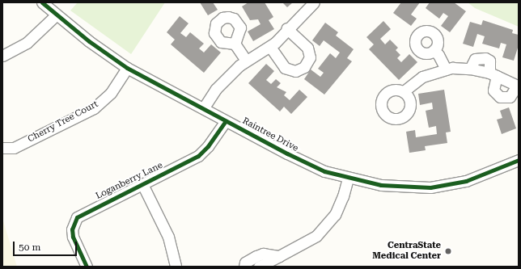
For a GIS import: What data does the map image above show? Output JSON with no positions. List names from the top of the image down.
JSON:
{
  "streets": {
    "street": ["Cherry Tree Court", "Raintree Drive", "Loganberry Lane"]
  },
  "crossings": [
    ["Cherry Tree Court", "Raintree Drive"],
    ["Raintree Drive", "Loganberry Lane"]
  ],
  "places": ["CentraState Medical Center"],
  "scale_bar": "50 m"
}
